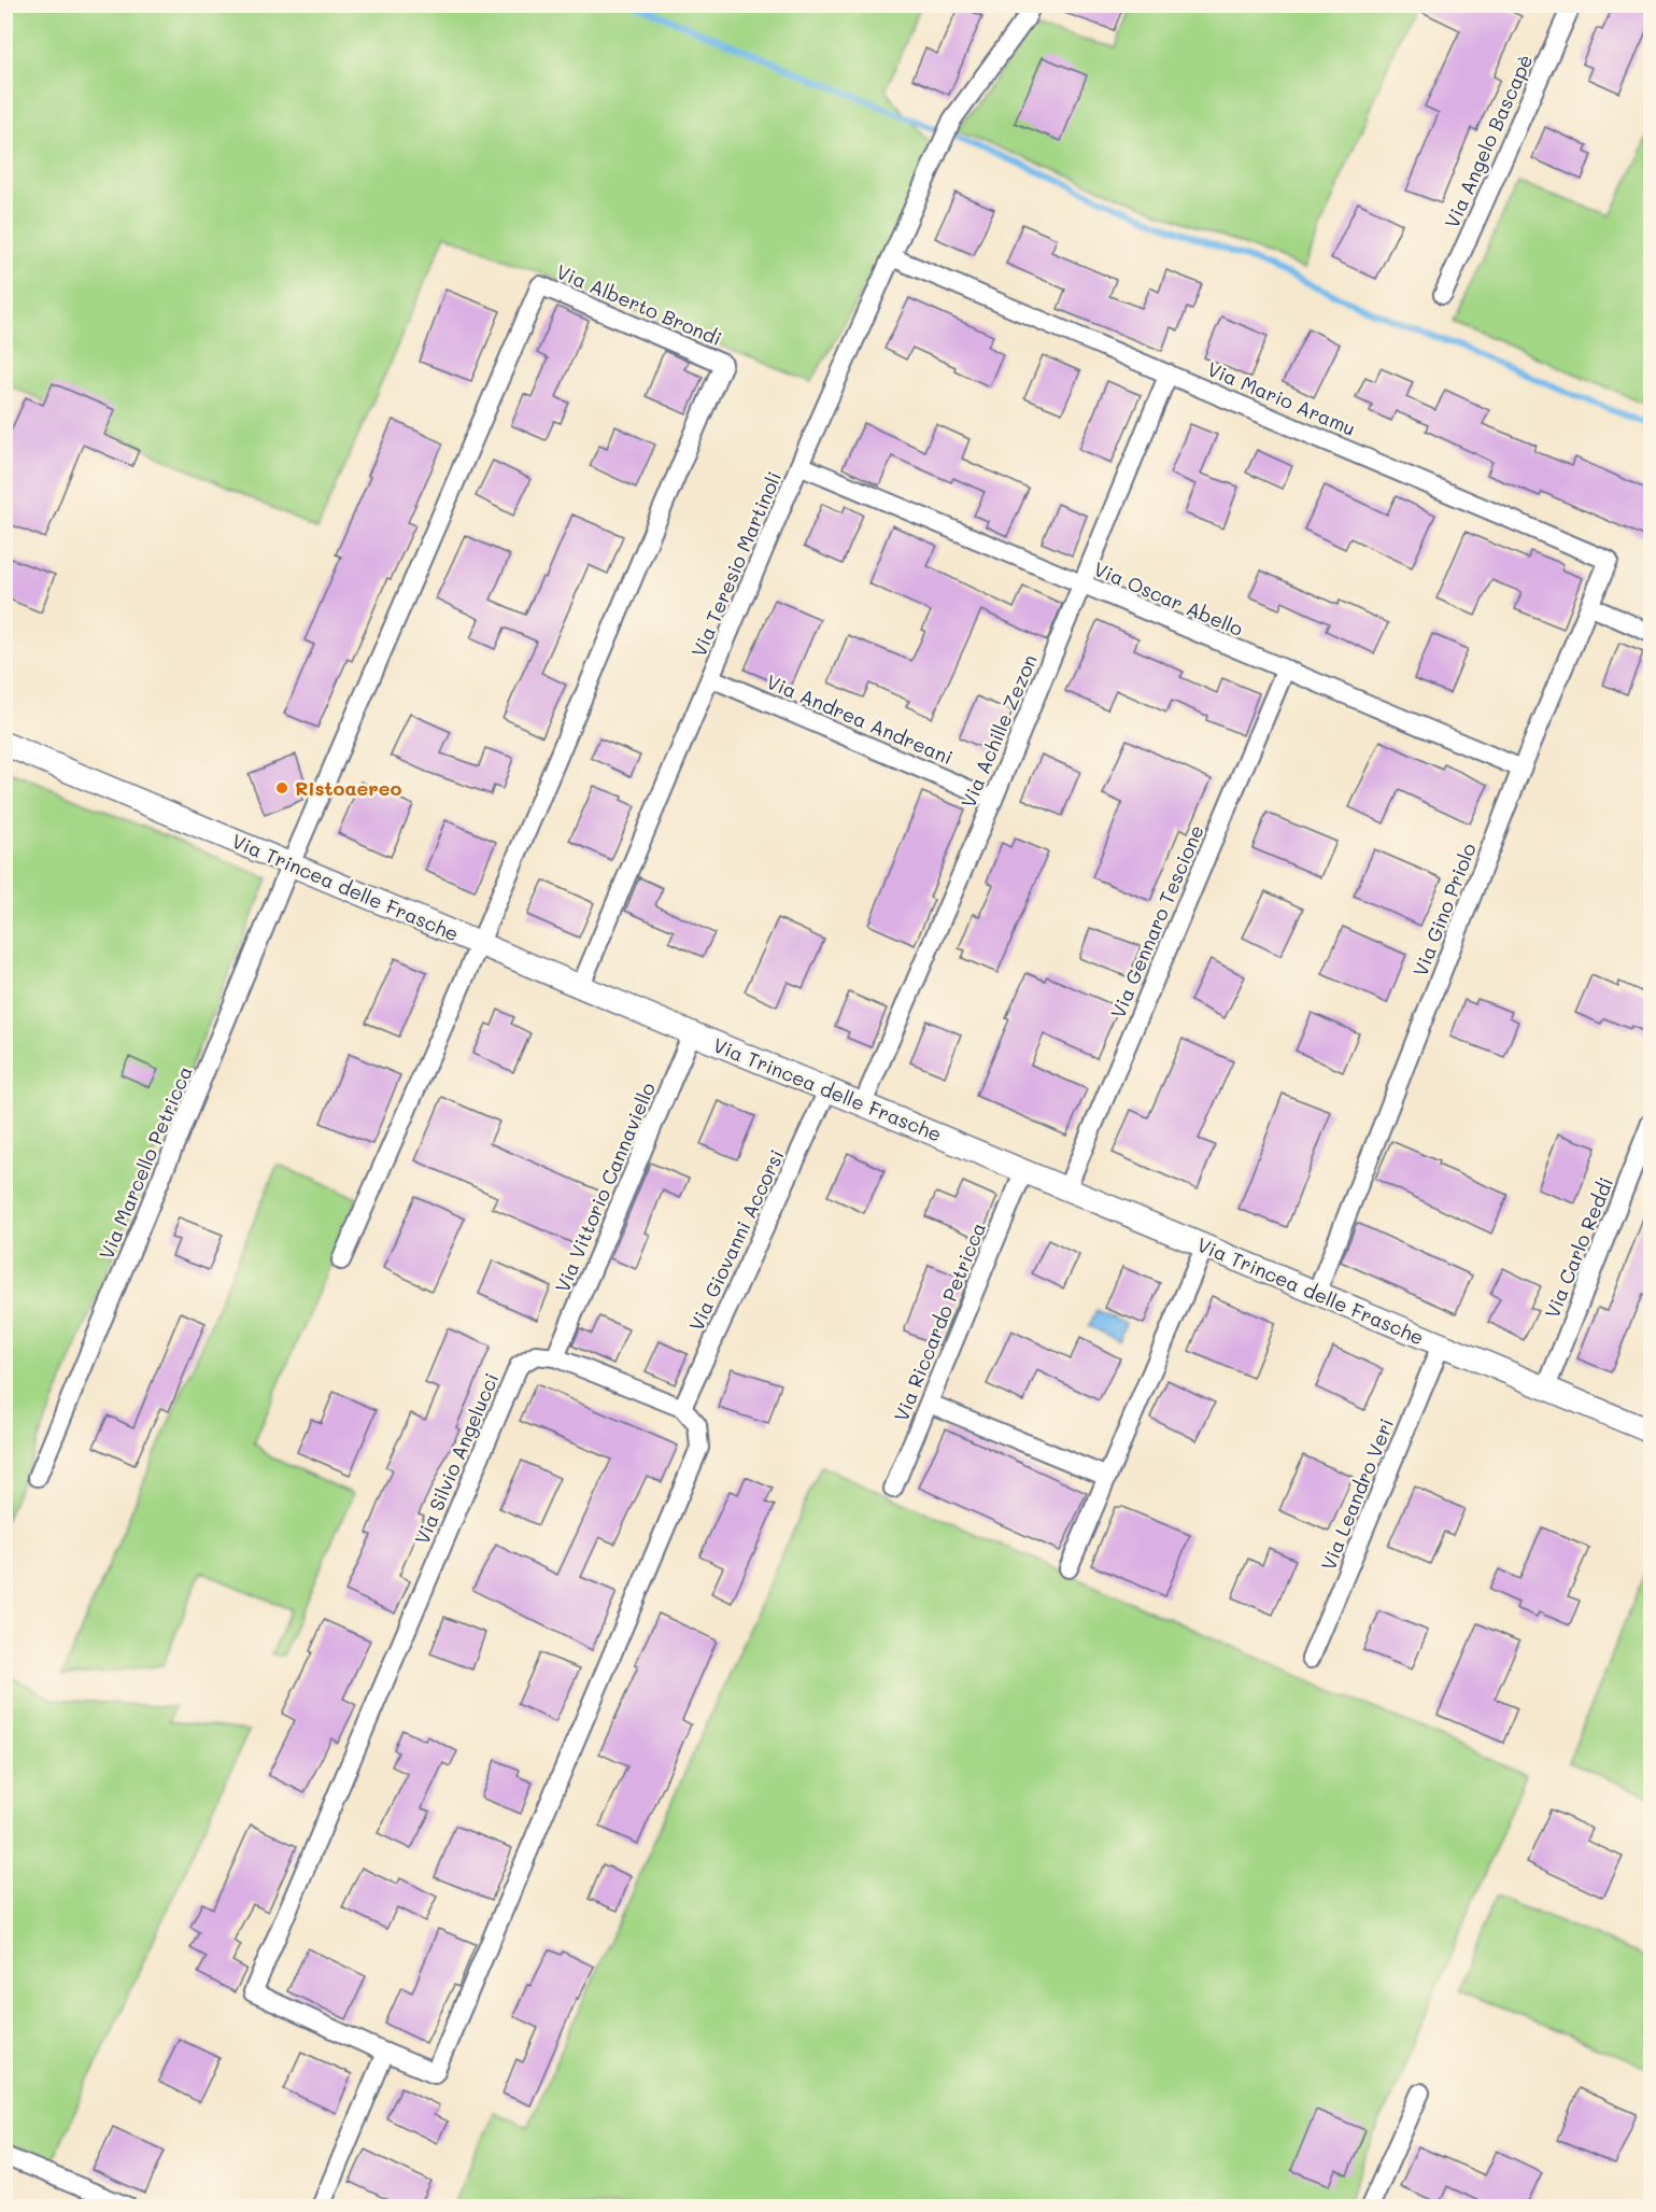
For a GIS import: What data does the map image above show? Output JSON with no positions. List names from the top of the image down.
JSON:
{
  "streets": {
    "street": [
      "Via Angelo Bascapè",
      "Via Alberto Brondi",
      "Via Mario Aramu",
      "Via Teresio Martinoli",
      "Via Oscar Abello",
      "Via Andrea Andreani",
      "Via Achille Zezon",
      "Via Trincea delle Frasche",
      "Via Gino Priolo",
      "Via Gennaro Tescione",
      "Via Marcello Petricca",
      "Via Vittorio Cannaviello",
      "Via Giovanni Accorsi",
      "Via Carlo Reddi",
      "Via Riccardo Petricca",
      "Via Silvio Angelucci",
      "Via Leandro Veri"
    ]
  },
  "crossings": [
    ["Via Alberto Brondi", "Via Trincea delle Frasche"],
    ["Via Alberto Brondi", "Via Marcello Petricca"],
    ["Via Mario Aramu", "Via Teresio Martinoli"],
    ["Via Mario Aramu", "Via Achille Zezon"],
    ["Via Mario Aramu", "Via Gino Priolo"],
    ["Via Teresio Martinoli", "Via Oscar Abello"],
    ["Via Teresio Martinoli", "Via Andrea Andreani"],
    ["Via Teresio Martinoli", "Via Trincea delle Frasche"],
    ["Via Oscar Abello", "Via Achille Zezon"],
    ["Via Oscar Abello", "Via Gino Priolo"],
    ["Via Oscar Abello", "Via Gennaro Tescione"],
    ["Via Andrea Andreani", "Via Achille Zezon"],
    ["Via Achille Zezon", "Via Trincea delle Frasche"],
    ["Via Trincea delle Frasche", "Via Gino Priolo"],
    ["Via Trincea delle Frasche", "Via Gennaro Tescione"],
    ["Via Trincea delle Frasche", "Via Marcello Petricca"],
    ["Via Trincea delle Frasche", "Via Vittorio Cannaviello"],
    ["Via Trincea delle Frasche", "Via Giovanni Accorsi"],
    ["Via Trincea delle Frasche", "Via Carlo Reddi"],
    ["Via Trincea delle Frasche", "Via Riccardo Petricca"],
    ["Via Trincea delle Frasche", "Via Leandro Veri"],
    ["Via Vittorio Cannaviello", "Via Silvio Angelucci"],
    ["Via Giovanni Accorsi", "Via Silvio Angelucci"]
  ],
  "places": ["Ristoaereo"]
}
